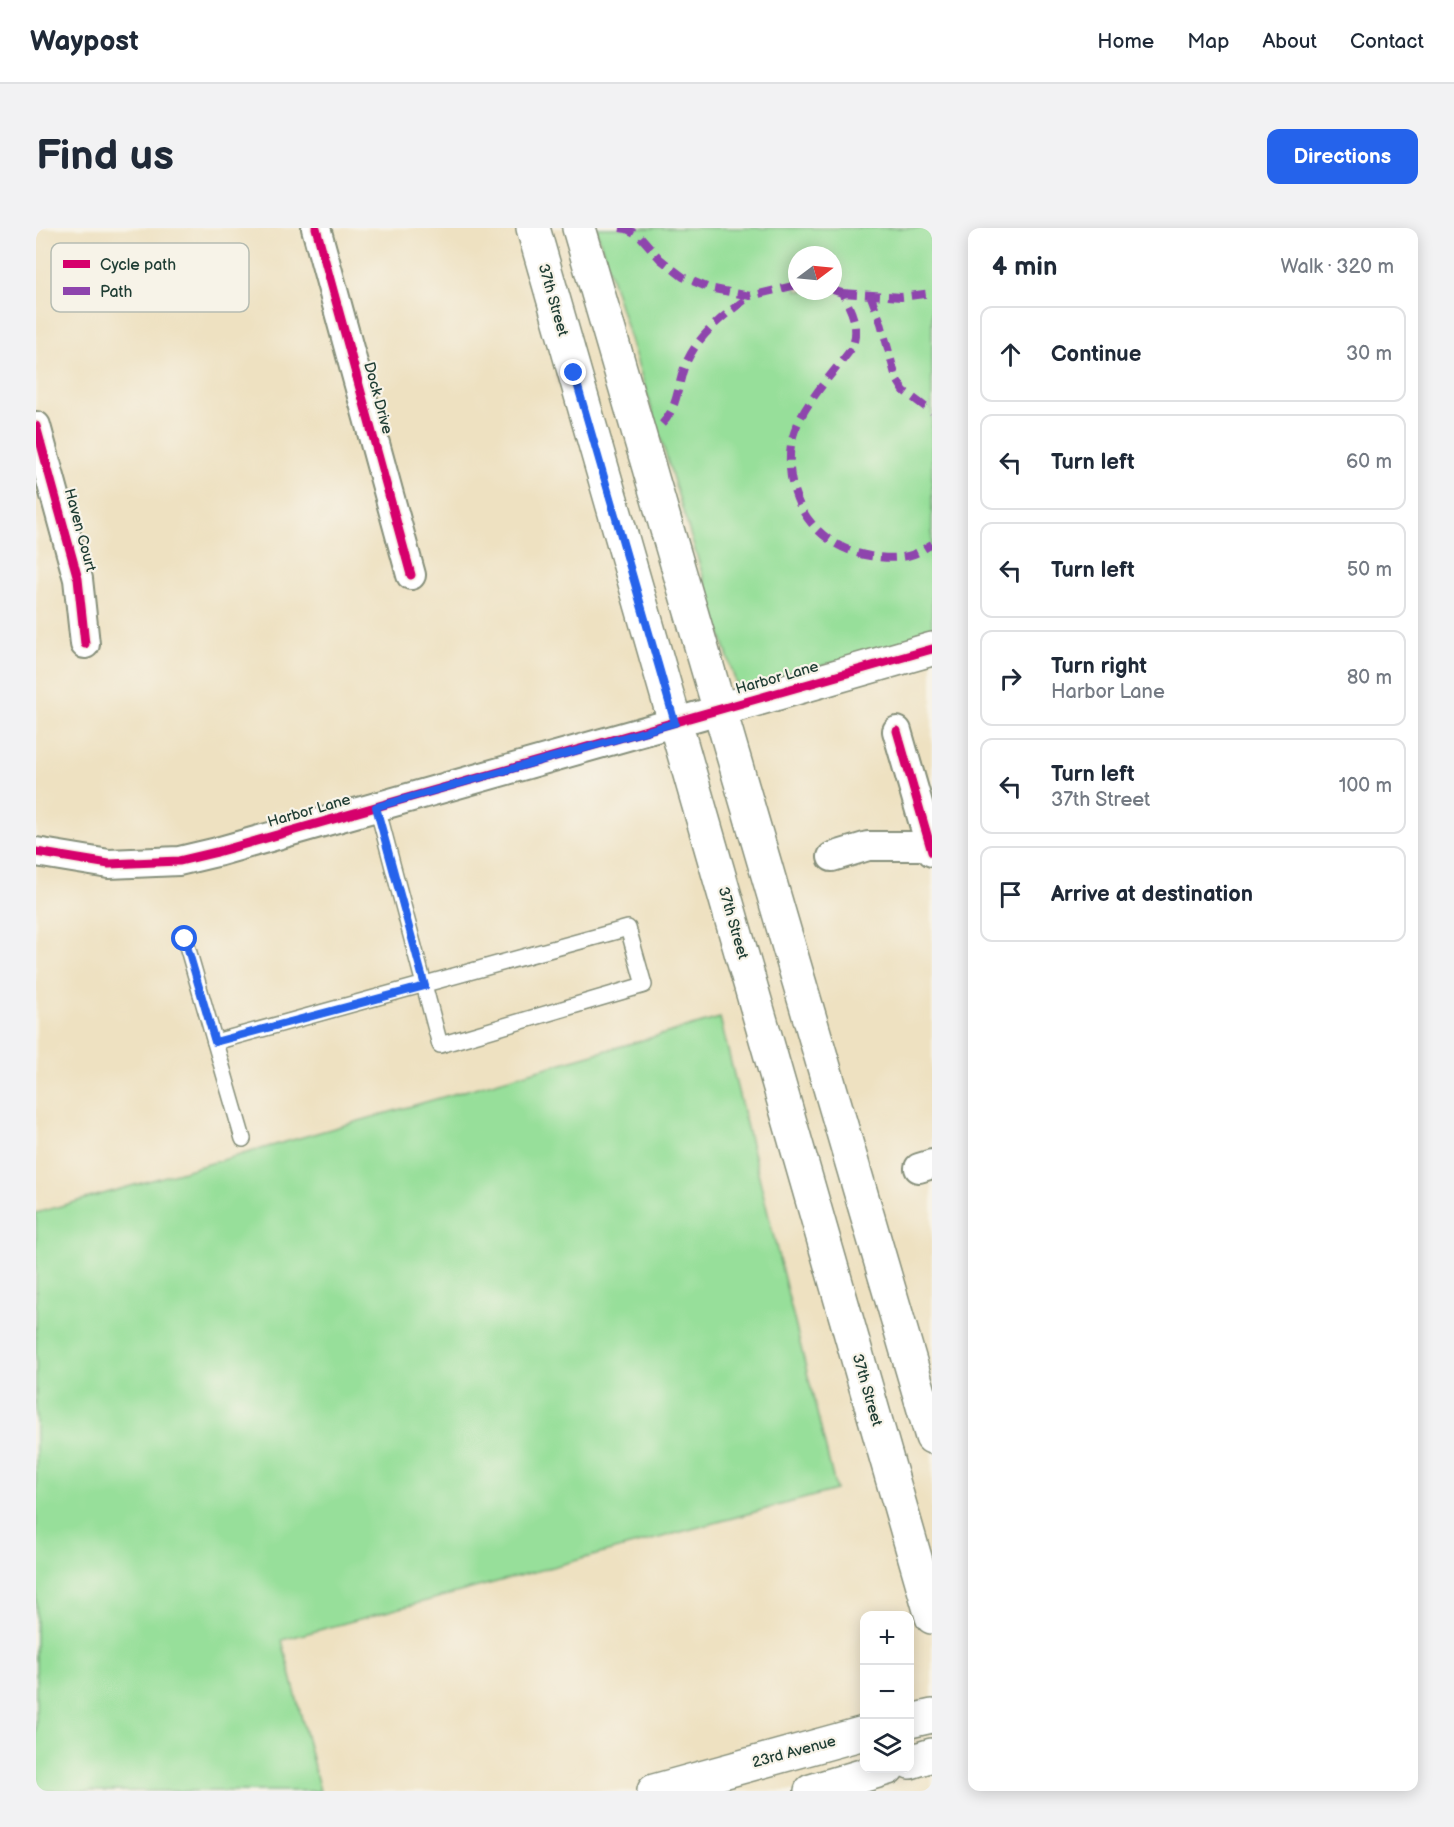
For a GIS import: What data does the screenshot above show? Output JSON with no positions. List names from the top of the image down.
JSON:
{
  "streets": {
    "main road": ["37th Street", "Harbor Lane", "23rd Avenue"],
    "street": ["Dock Drive", "Haven Court"]
  },
  "crossings": [
    ["37th Street", "Harbor Lane"]
  ],
  "legend": ["Cycle path", "Path"],
  "north": "right",
  "page": {
    "header": "Waypost",
    "nav": [
      "Home",
      "Map",
      "About",
      "Contact"
    ],
    "buttons": "Directions",
    "title": "Find us",
    "heading": ["4 min", "Walk · 320 m"],
    "list": [
      ["Continue", "30 m"],
      ["Turn left", "60 m"],
      ["Turn left", "50 m"],
      ["Turn right", "Harbor Lane", "80 m"],
      ["Turn left", "37th Street", "100 m"],
      "Arrive at destination"
    ],
    "map_buttons": ["+", "−"]
  }
}
